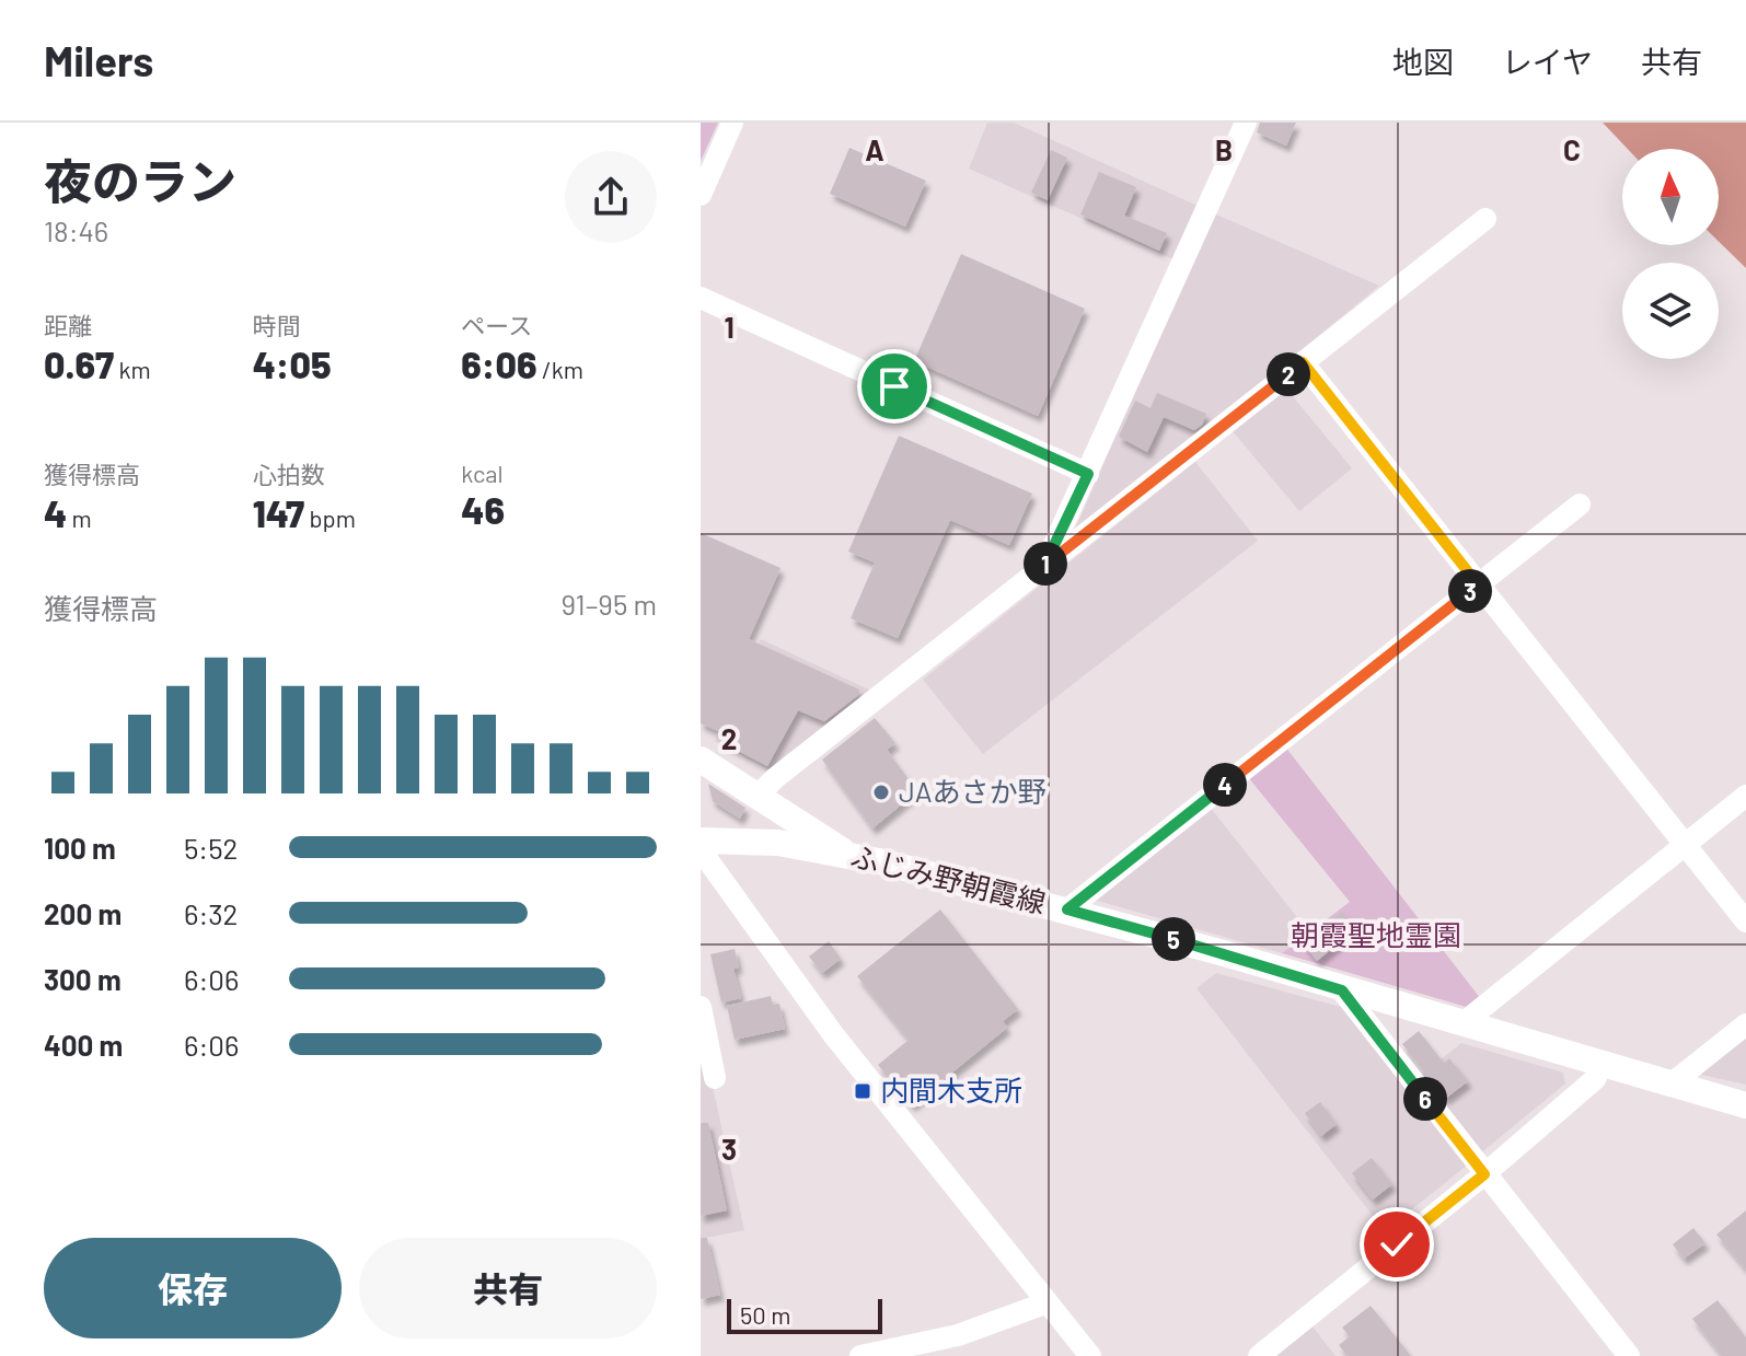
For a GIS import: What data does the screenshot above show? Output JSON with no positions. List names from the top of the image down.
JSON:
{
  "streets": {
    "main road": ["ふじみ野朝霞線"]
  },
  "parks": ["朝霞聖地霊園"],
  "places": {
    "other": ["JAあさか野"],
    "transit": ["内間木支所"]
  },
  "scale_bar": "50 m",
  "north": "top",
  "page": {
    "header": "Milers",
    "nav": ["地図", "レイヤ", "共有"],
    "heading": ["夜のラン", "18:46"],
    "stats": [
      ["距離", "0.67 km"],
      ["時間", "4:05"],
      ["ペース", "6:06 /km"],
      ["獲得標高", "4 m"],
      ["心拍数", "147 bpm"],
      ["kcal", "46"]
    ],
    "pins": [
      "2",
      "1",
      "3",
      "4",
      "5",
      "6"
    ],
    "chart": ["獲得標高", "91–95 m"],
    "list": [
      {
        "name": "100 m",
        "note": "5:52"
      },
      {
        "name": "200 m",
        "note": "6:32"
      },
      {
        "name": "300 m",
        "note": "6:06"
      },
      {
        "name": "400 m",
        "note": "6:06"
      }
    ],
    "buttons": ["保存", "共有"],
    "scale": "50 m"
  },
  "grid": {
    "columns": ["A", "B", "C"],
    "rows": ["1", "2", "3"]
  }
}
